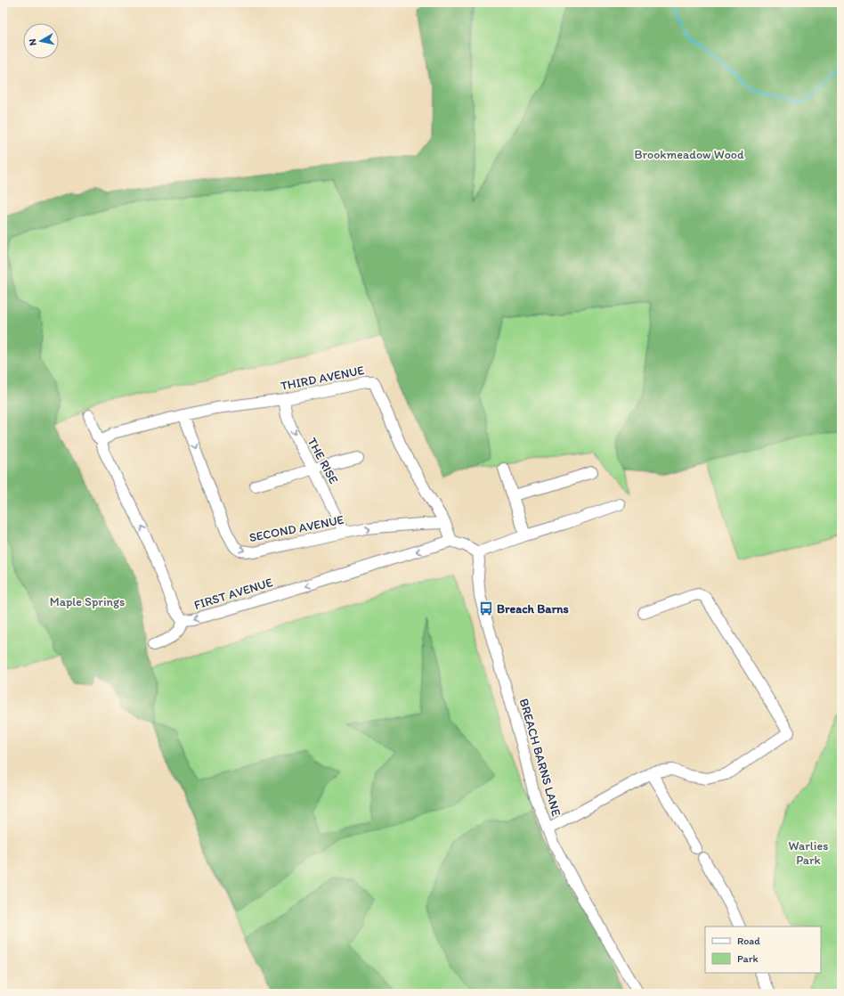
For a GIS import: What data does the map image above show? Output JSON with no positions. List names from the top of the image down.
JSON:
{
  "streets": {
    "street": [
      "THIRD AVENUE",
      "THE RISE",
      "SECOND AVENUE",
      "FIRST AVENUE",
      "BREACH BARNS LANE"
    ]
  },
  "crossings": [
    ["THIRD AVENUE", "THE RISE"],
    ["THIRD AVENUE", "SECOND AVENUE"],
    ["THE RISE", "SECOND AVENUE"]
  ],
  "one_way": ["THE RISE"],
  "parks": ["Brookmeadow Wood", "Maple Springs", "Warlies Park"],
  "places": {
    "bus stop": ["Breach Barns"]
  },
  "legend": ["Road", "Park"],
  "north": "left"
}
